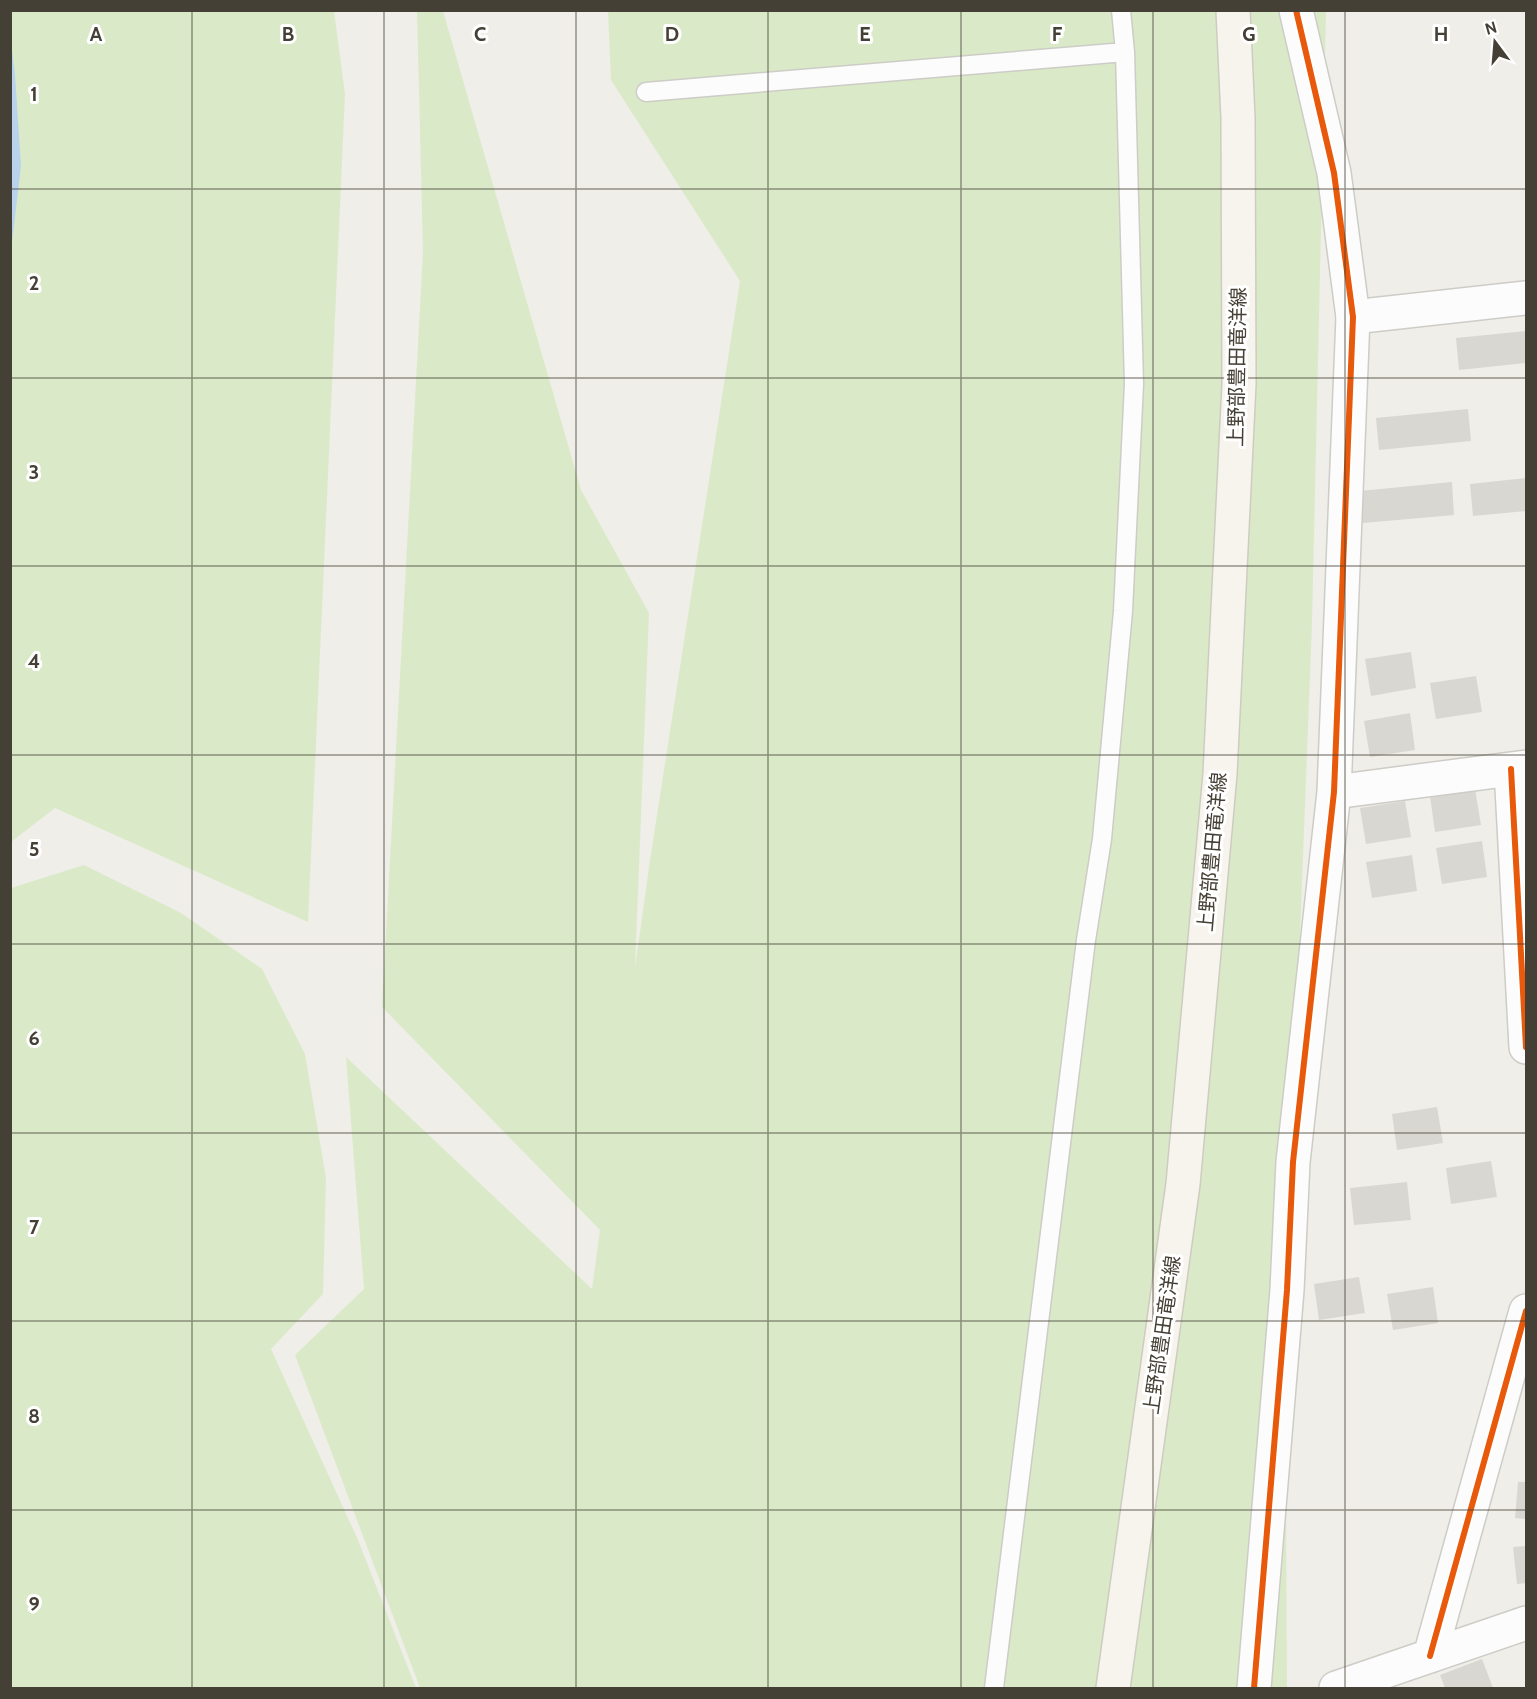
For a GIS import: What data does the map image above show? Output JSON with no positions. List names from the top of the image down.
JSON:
{
  "streets": {
    "main road": ["上野部豊田竜洋線"]
  },
  "north": "top",
  "grid": {
    "columns": [
      "A",
      "B",
      "C",
      "D",
      "E",
      "F",
      "G",
      "H"
    ],
    "rows": [
      "1",
      "2",
      "3",
      "4",
      "5",
      "6",
      "7",
      "8",
      "9"
    ]
  }
}
